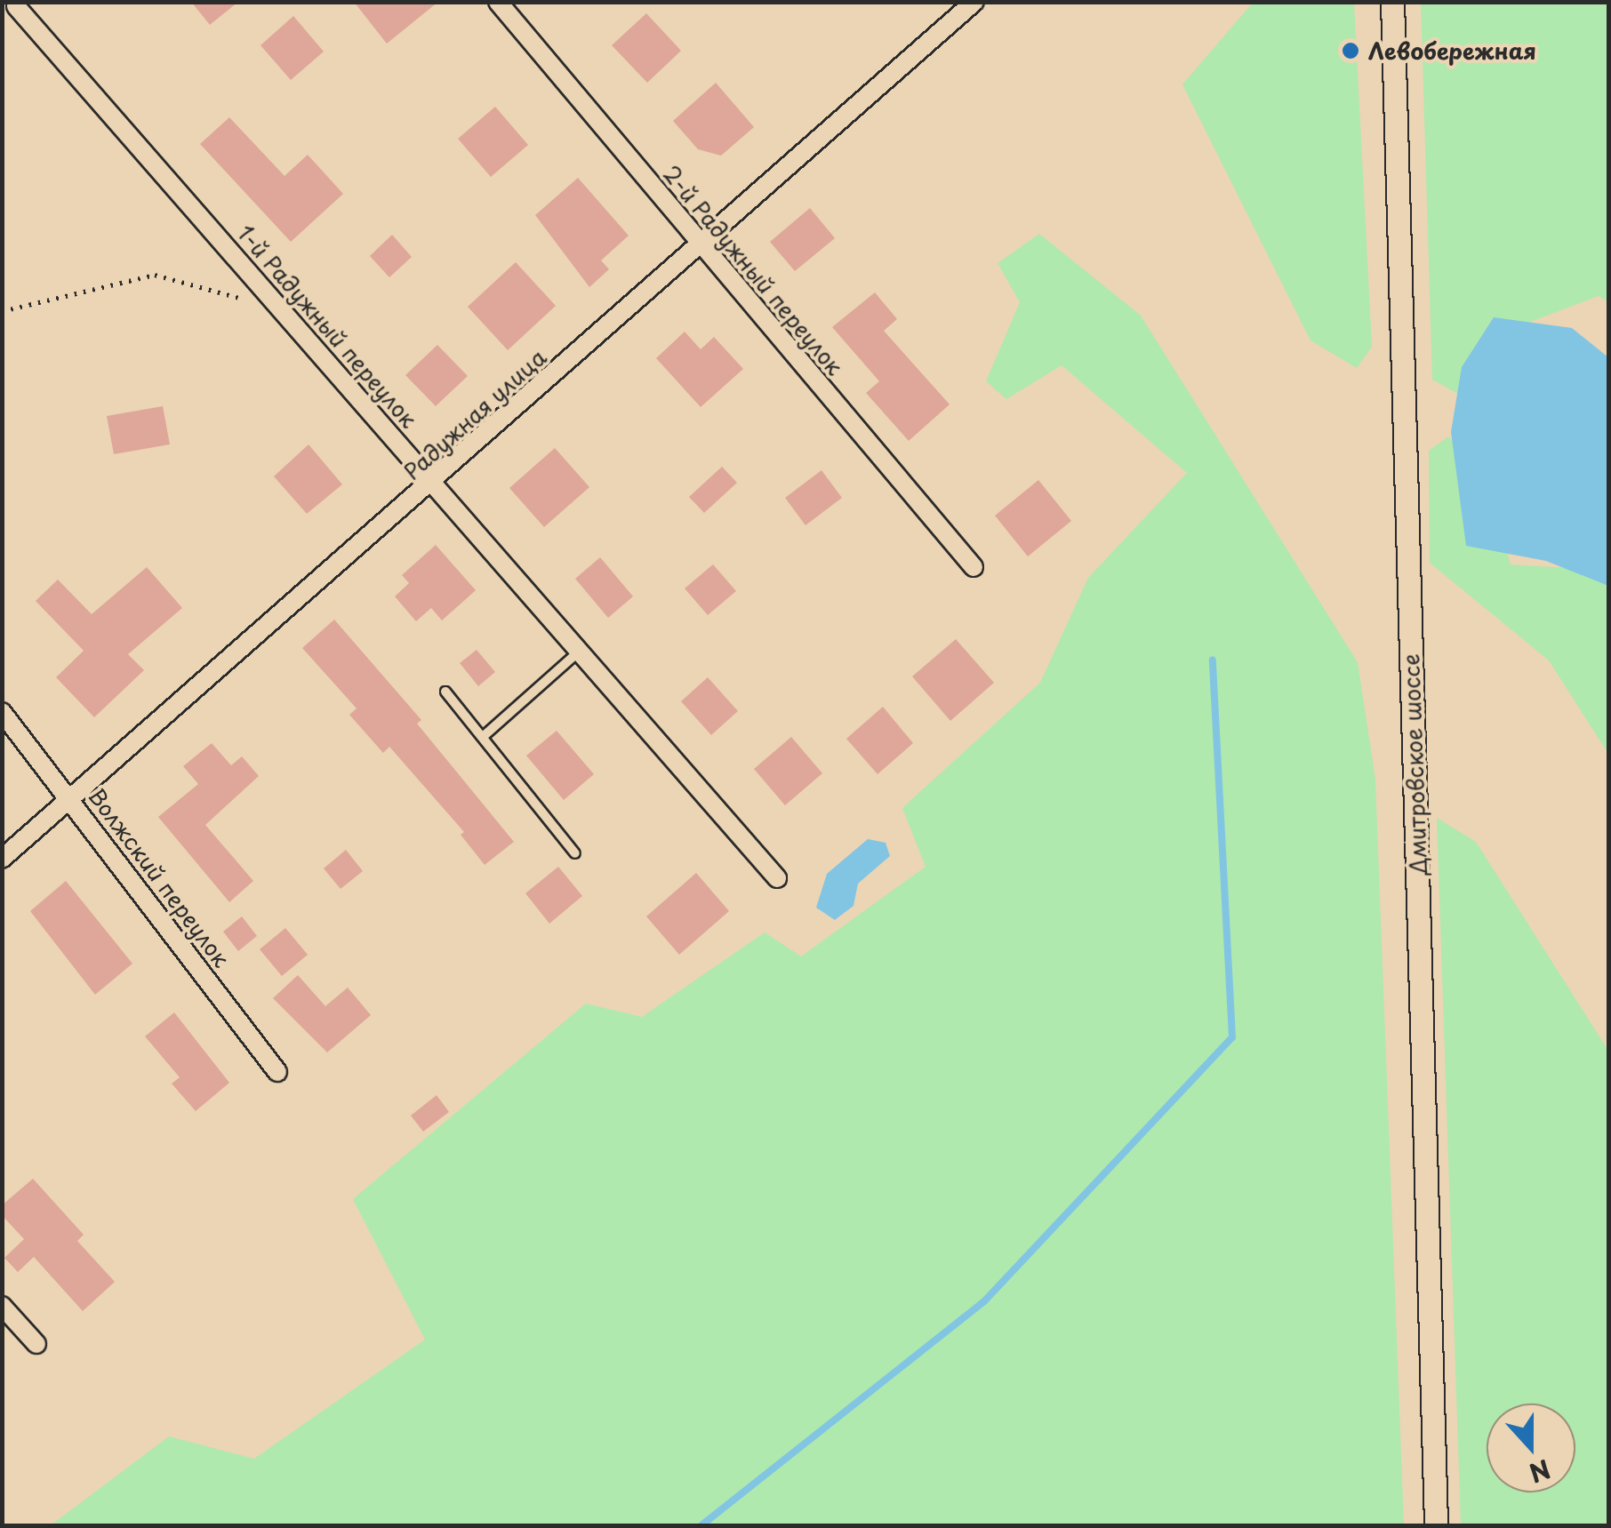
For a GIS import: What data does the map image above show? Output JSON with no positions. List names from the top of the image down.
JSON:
{
  "streets": {
    "street": [
      "2-й Радужный переулок",
      "1-й Радужный переулок",
      "Радужная улица",
      "Дмитровское шоссе",
      "Волжский переулок"
    ]
  },
  "crossings": [
    ["2-й Радужный переулок", "Радужная улица"],
    ["1-й Радужный переулок", "Радужная улица"],
    ["Радужная улица", "Волжский переулок"]
  ],
  "places": ["Левобережная"],
  "north": "bottom"
}
